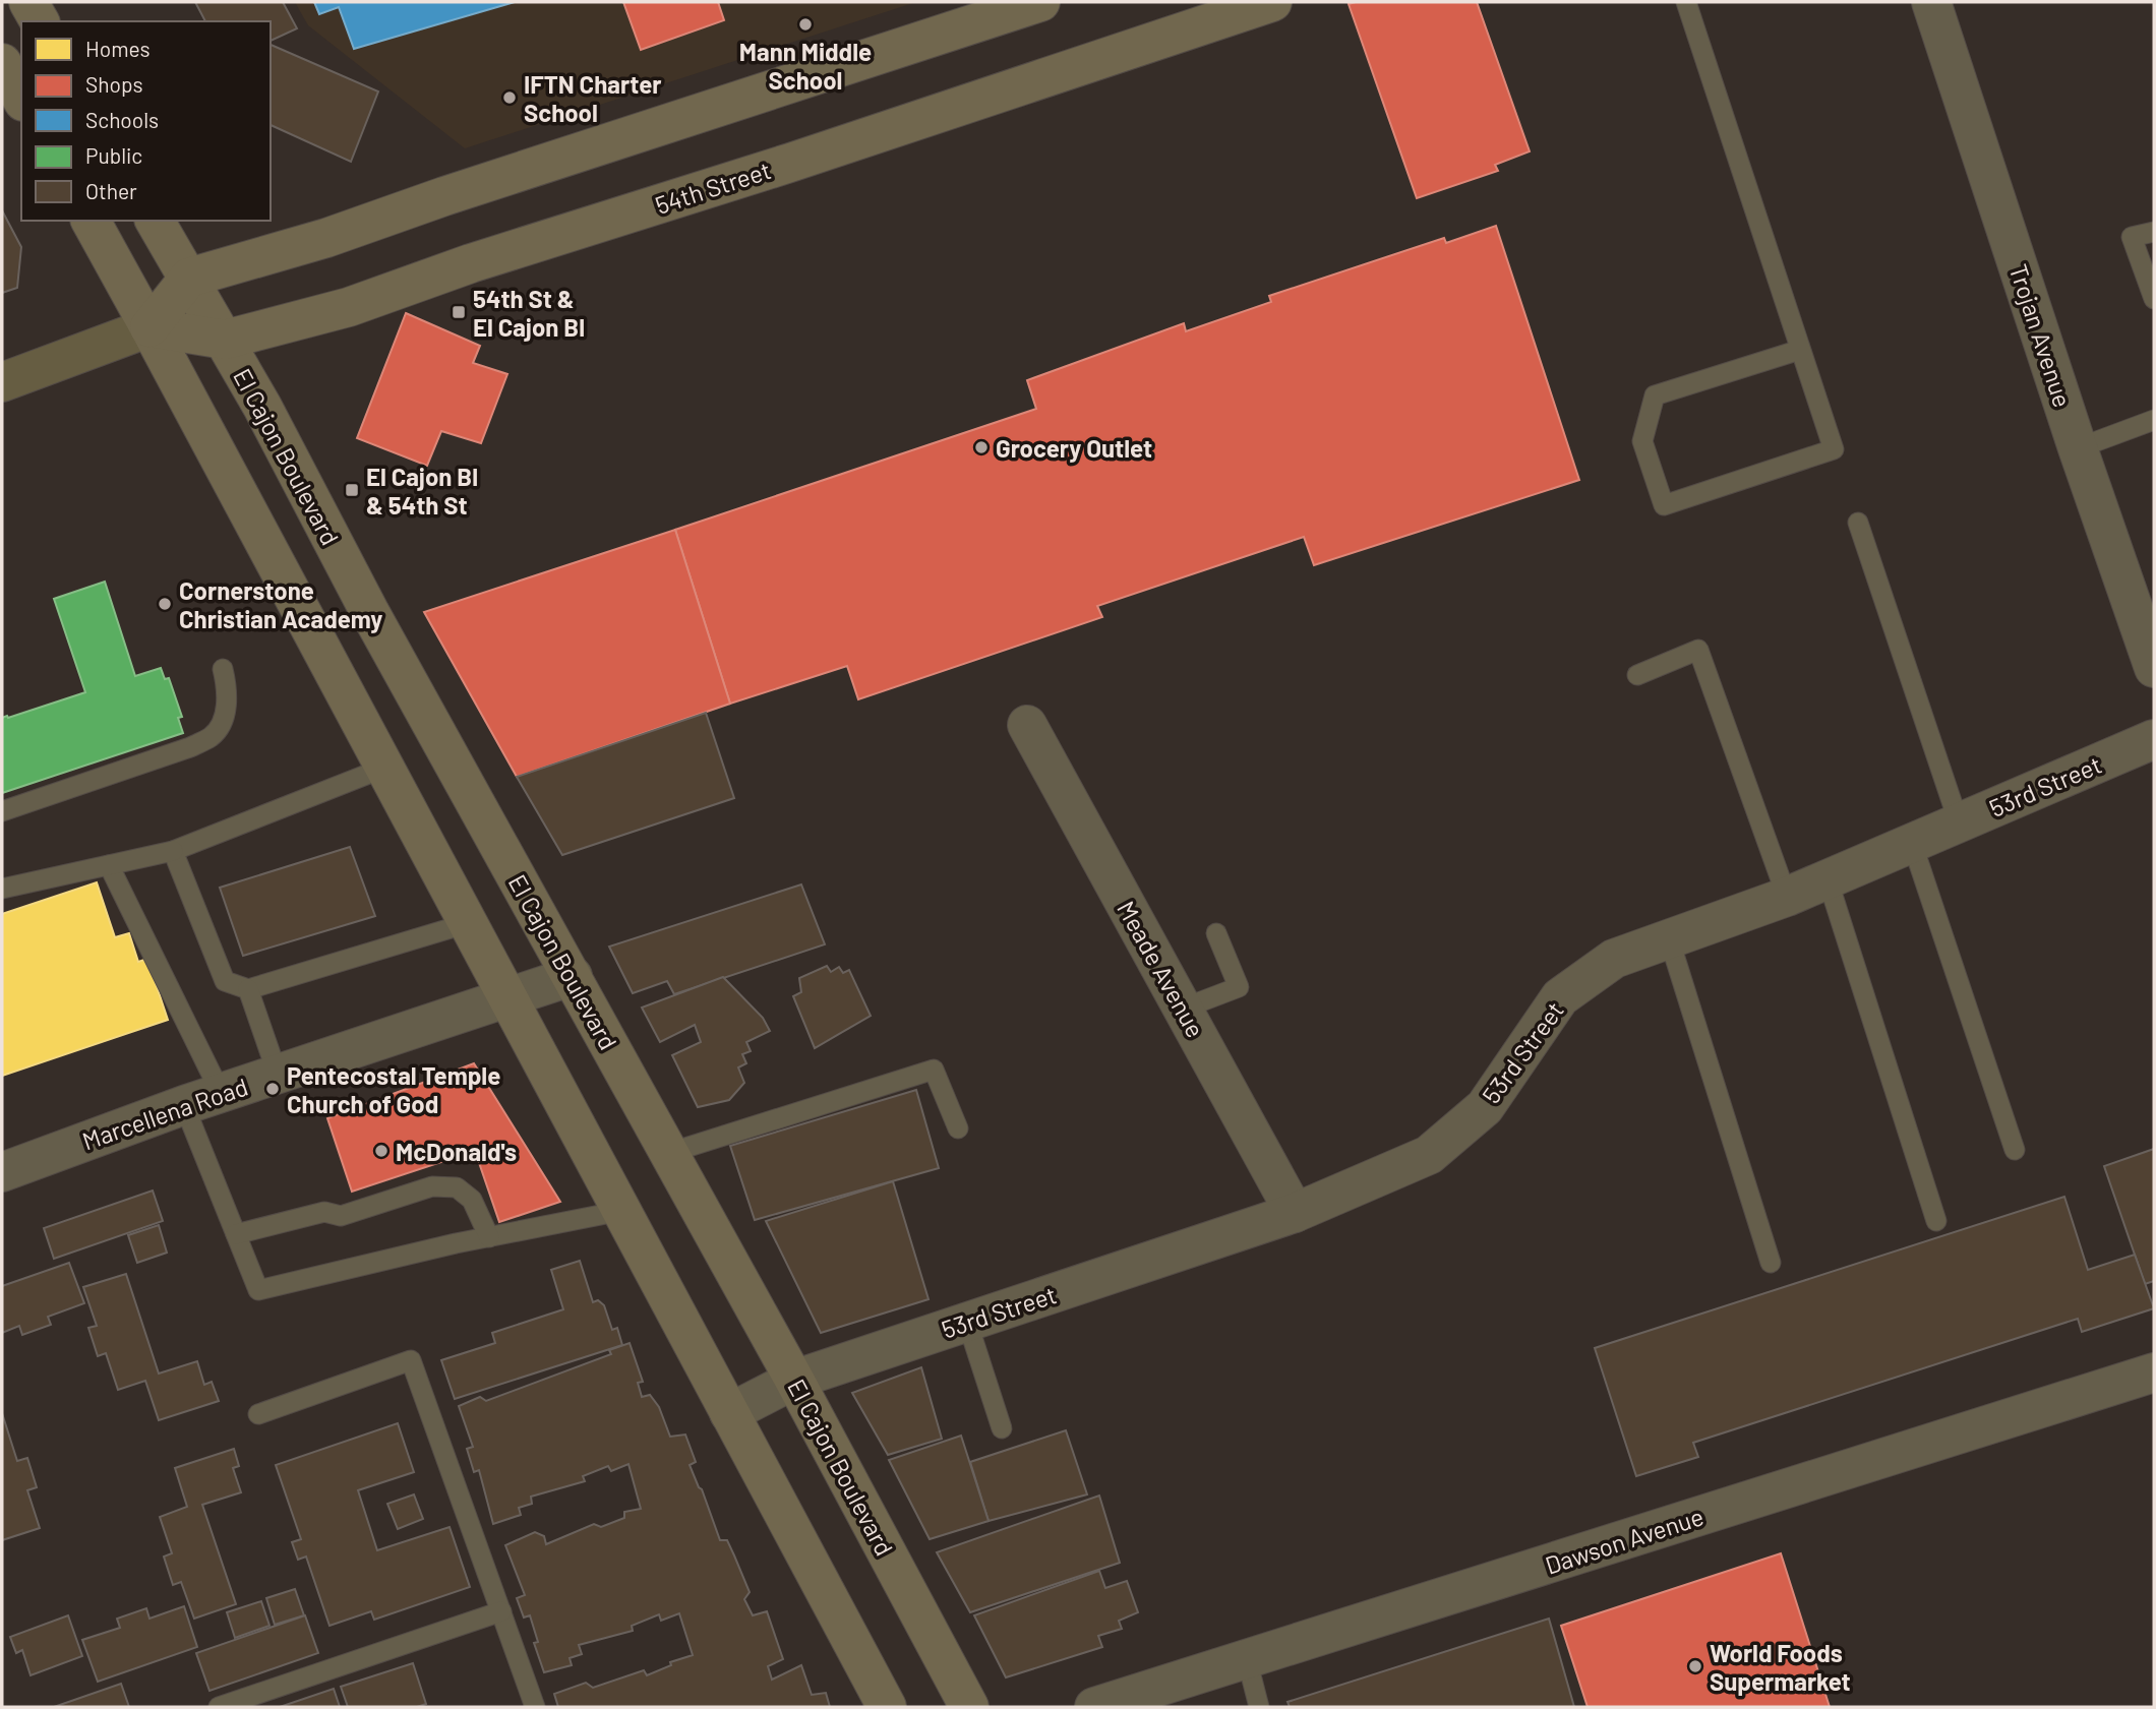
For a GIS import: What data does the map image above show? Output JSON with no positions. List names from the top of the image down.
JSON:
{
  "streets": {
    "main road": ["54th Street", "El Cajon Boulevard"],
    "street": [
      "Trojan Avenue",
      "53rd Street",
      "Meade Avenue",
      "Marcellena Road",
      "Dawson Avenue"
    ]
  },
  "crossings": [
    ["54th Street", "El Cajon Boulevard"],
    ["El Cajon Boulevard", "53rd Street"],
    ["El Cajon Boulevard", "Marcellena Road"],
    ["53rd Street", "Meade Avenue"]
  ],
  "places": {
    "other": [
      "Mann Middle School",
      "IFTN Charter School",
      "Grocery Outlet",
      "Cornerstone Christian Academy",
      "Pentecostal Temple Church of God",
      "McDonald's",
      "World Foods Supermarket"
    ],
    "transit": ["54th St & El Cajon Bl", "El Cajon Bl & 54th St"]
  },
  "legend": [
    "Homes",
    "Shops",
    "Schools",
    "Public",
    "Other"
  ]
}
